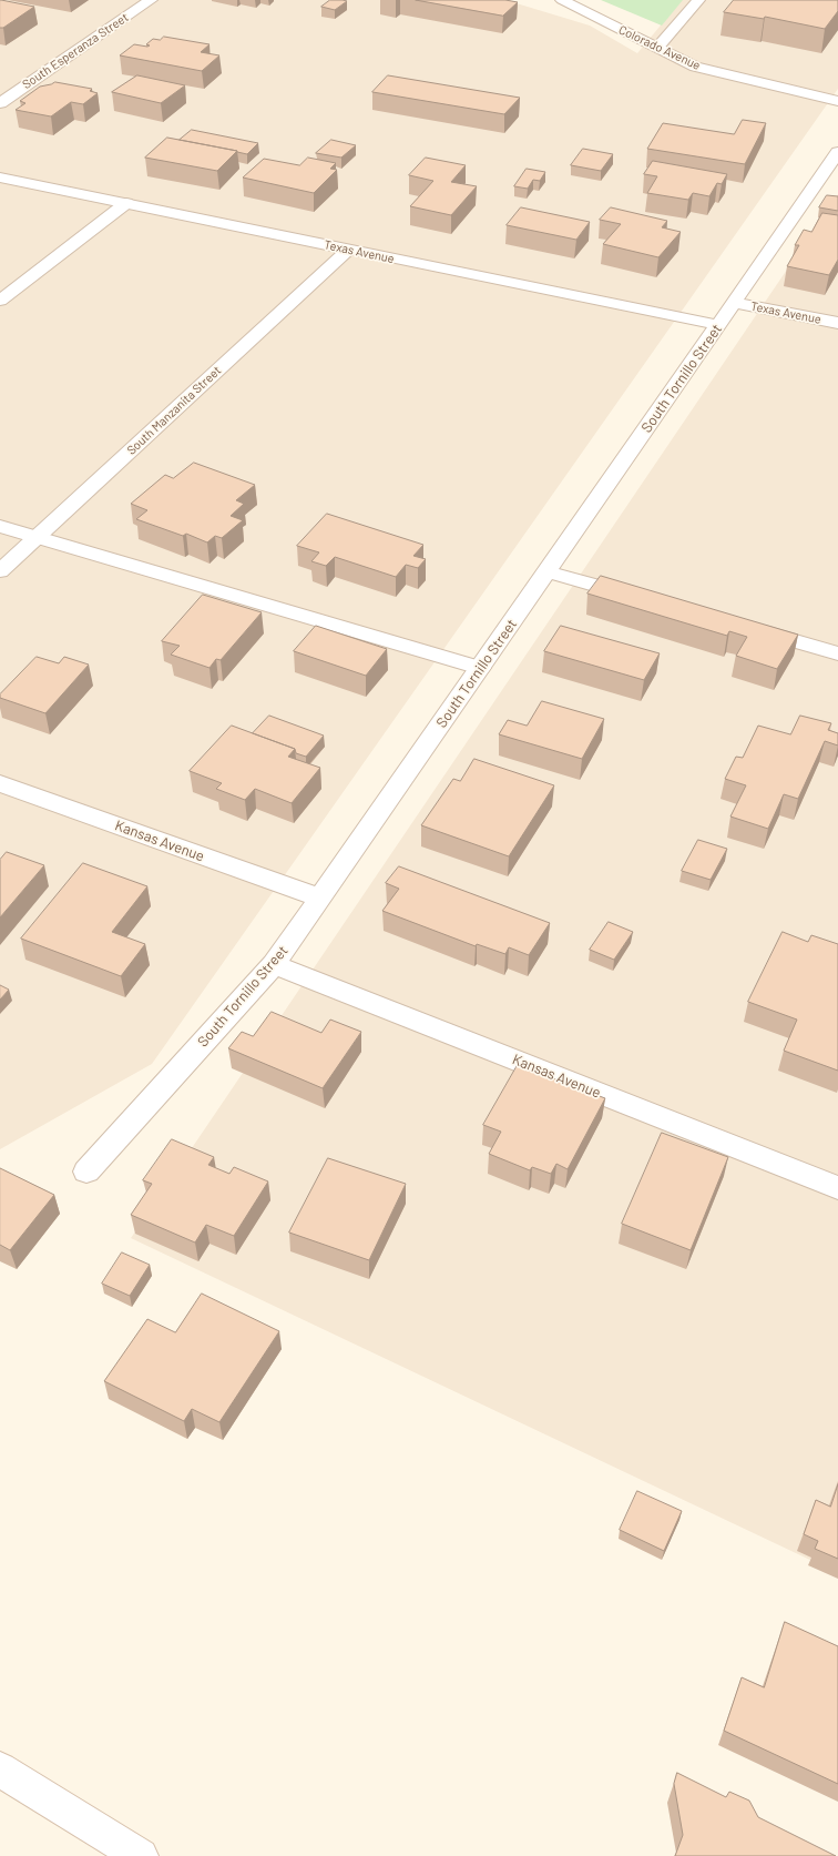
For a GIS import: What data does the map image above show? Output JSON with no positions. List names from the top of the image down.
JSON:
{
  "streets": {
    "street": [
      "Colorado Avenue",
      "South Esperanza Street",
      "Texas Avenue",
      "South Tornillo Street",
      "South Manzanita Street",
      "Kansas Avenue"
    ]
  },
  "crossings": [
    ["Texas Avenue", "South Tornillo Street"],
    ["Texas Avenue", "South Manzanita Street"],
    ["South Tornillo Street", "Kansas Avenue"]
  ]
}
